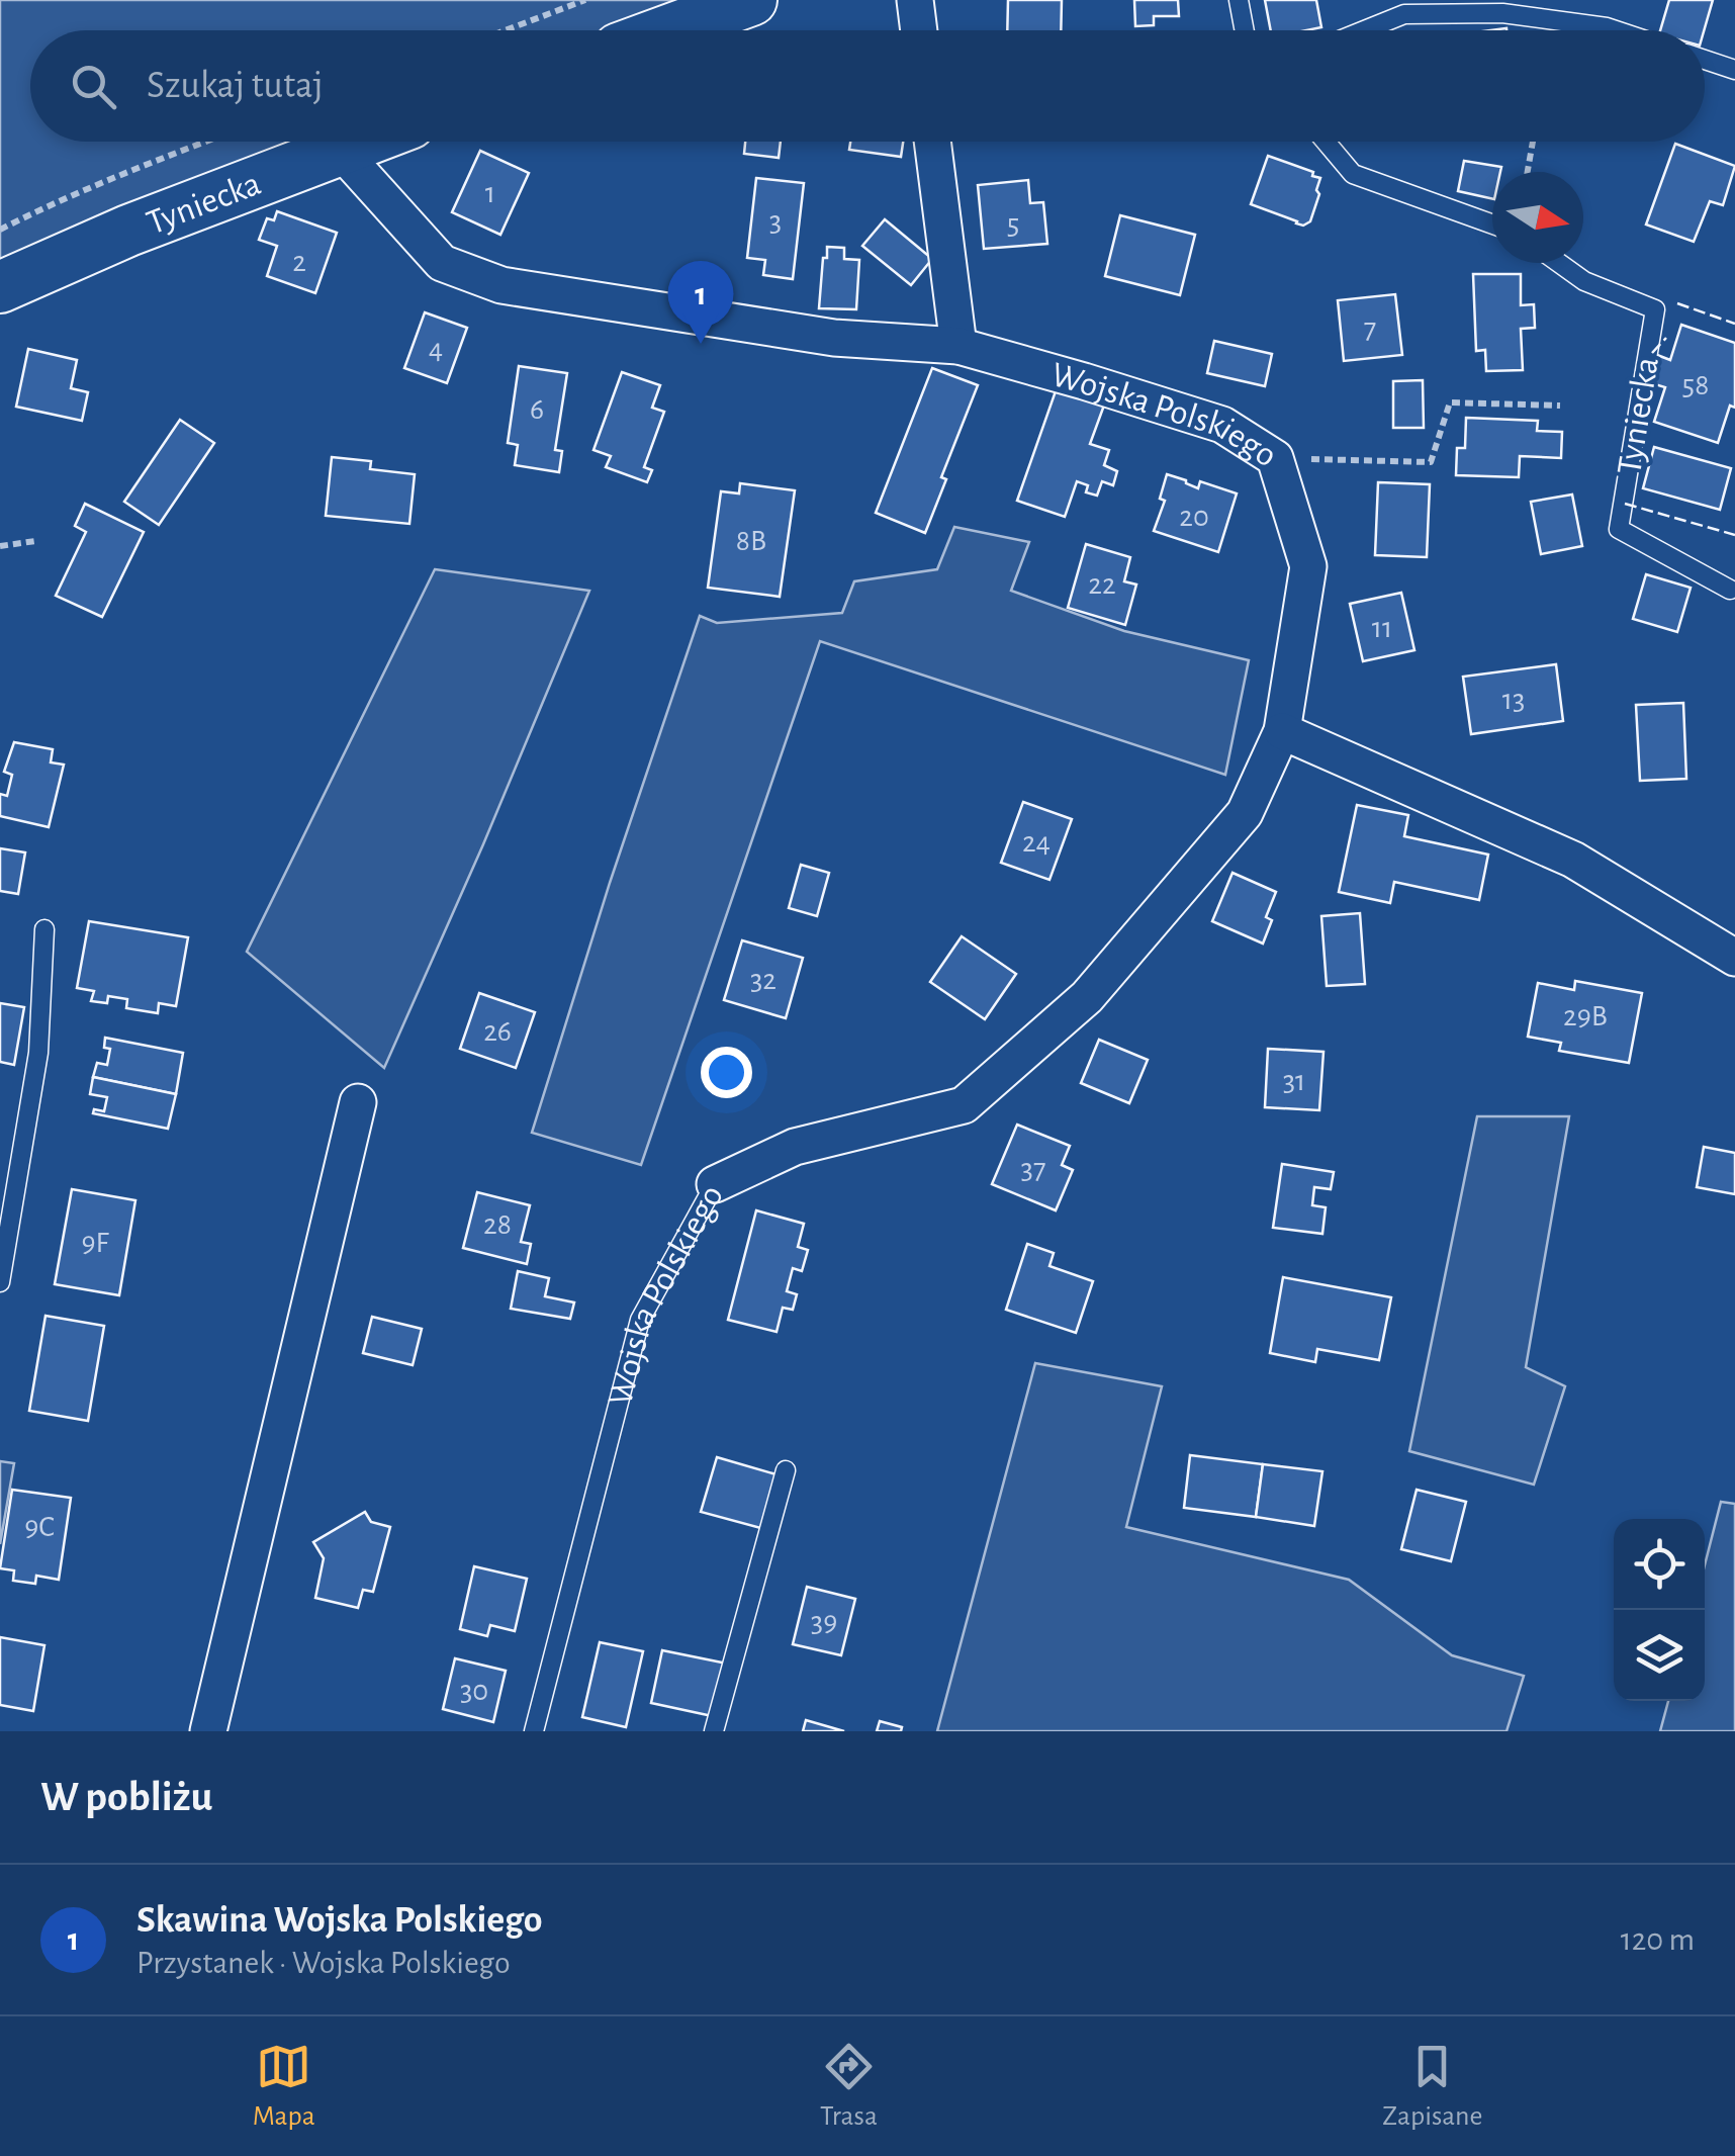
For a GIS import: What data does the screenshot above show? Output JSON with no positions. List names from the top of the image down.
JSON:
{
  "streets": {
    "street": ["Tyniecka", "Wojska Polskiego"]
  },
  "crossings": [
    ["Tyniecka", "Wojska Polskiego"]
  ],
  "house_numbers": [
    "1",
    "3",
    "5",
    "2",
    "7",
    "4",
    "58",
    "6",
    "20",
    "8B",
    "22",
    "11",
    "13",
    "24",
    "32",
    "29B",
    "26",
    "31",
    "37",
    "28",
    "9F",
    "9C",
    "39",
    "30"
  ],
  "north": "right",
  "page": {
    "search": "Szukaj tutaj",
    "pins": "1",
    "heading": "W pobliżu",
    "list": [
      {
        "mark": "1",
        "name": "Skawina Wojska Polskiego",
        "note": "Przystanek · Wojska Polskiego",
        "value": "120 m"
      }
    ],
    "nav": ["Mapa", "Trasa", "Zapisane"]
  }
}
